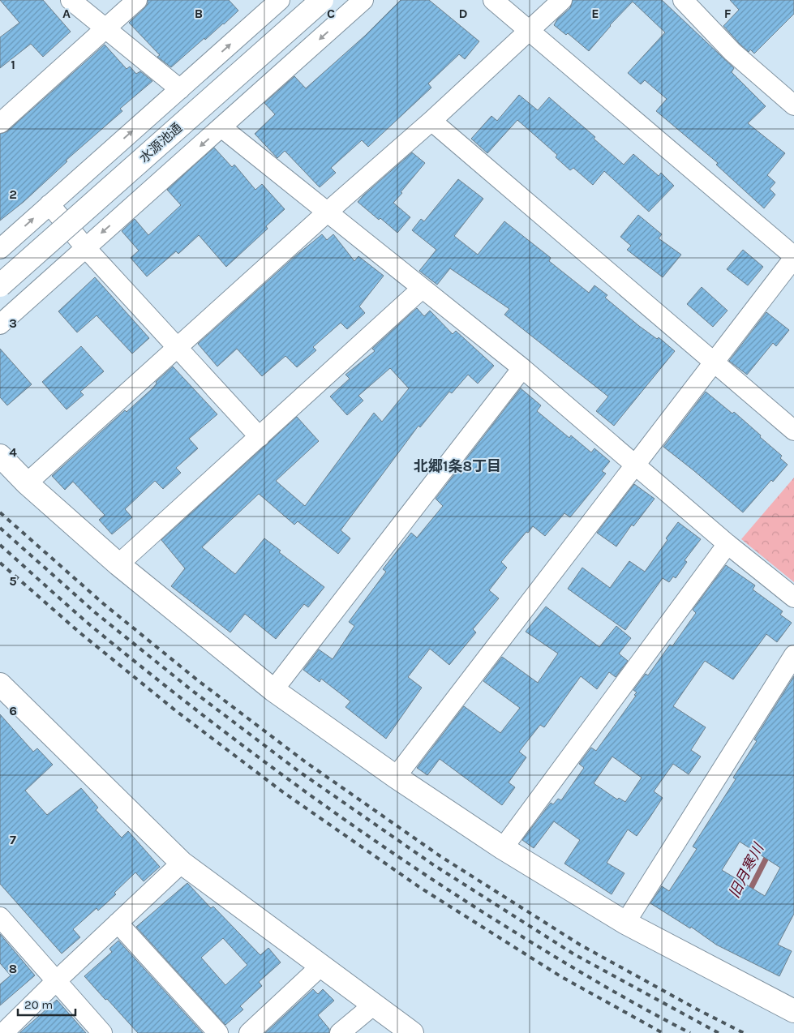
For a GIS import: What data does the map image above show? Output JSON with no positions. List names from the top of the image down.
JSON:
{
  "streets": {
    "street": ["水源池通"]
  },
  "districts": ["北郷1条8丁目"],
  "water": ["旧月寒川"],
  "scale_bar": "20 m",
  "grid": {
    "columns": [
      "A",
      "B",
      "C",
      "D",
      "E",
      "F"
    ],
    "rows": [
      "1",
      "2",
      "3",
      "4",
      "5",
      "6",
      "7",
      "8"
    ]
  }
}
